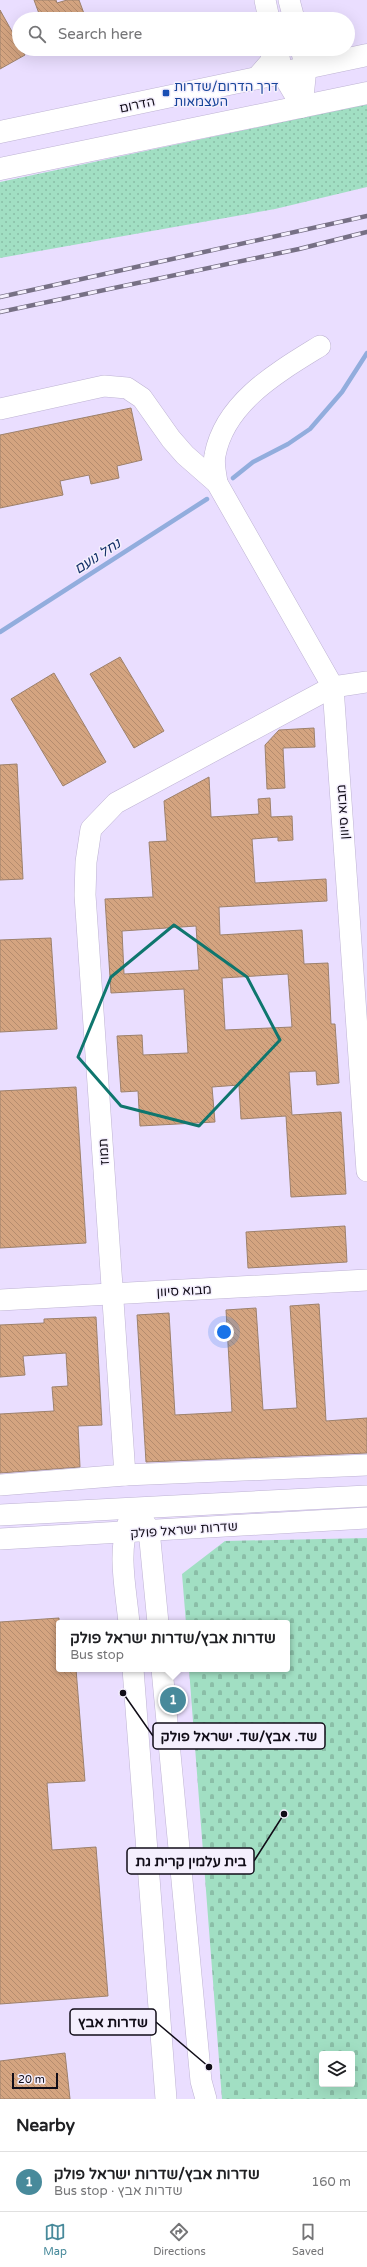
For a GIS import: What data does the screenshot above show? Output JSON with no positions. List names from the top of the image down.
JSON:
{
  "streets": {
    "main road": ["הדרום"],
    "street": ["מבוא סיוון", "תמוז", "שדרות ישראל פולק"]
  },
  "crossings": [
    ["מבוא סיוון", "תמוז"]
  ],
  "water": ["נחל נועם"],
  "places": {
    "transit": ["דרך הדרום/שדרות העצמאות"],
    "other": ["שד. אבץ/שד. ישראל פולק", "בית עלמין קרית גת", "שדרות אבץ"]
  },
  "scale_bar": "20 m",
  "page": {
    "search": "Search here",
    "popup": ["שדרות אבץ/שדרות ישראל פולק", "Bus stop"],
    "pins": "1",
    "scale": "20 m",
    "heading": "Nearby",
    "list": [
      {
        "mark": "1",
        "name": "שדרות אבץ/שדרות ישראל פולק",
        "note": "Bus stop · שדרות אבץ",
        "value": "160 m"
      }
    ],
    "nav": ["Map", "Directions", "Saved"]
  }
}
